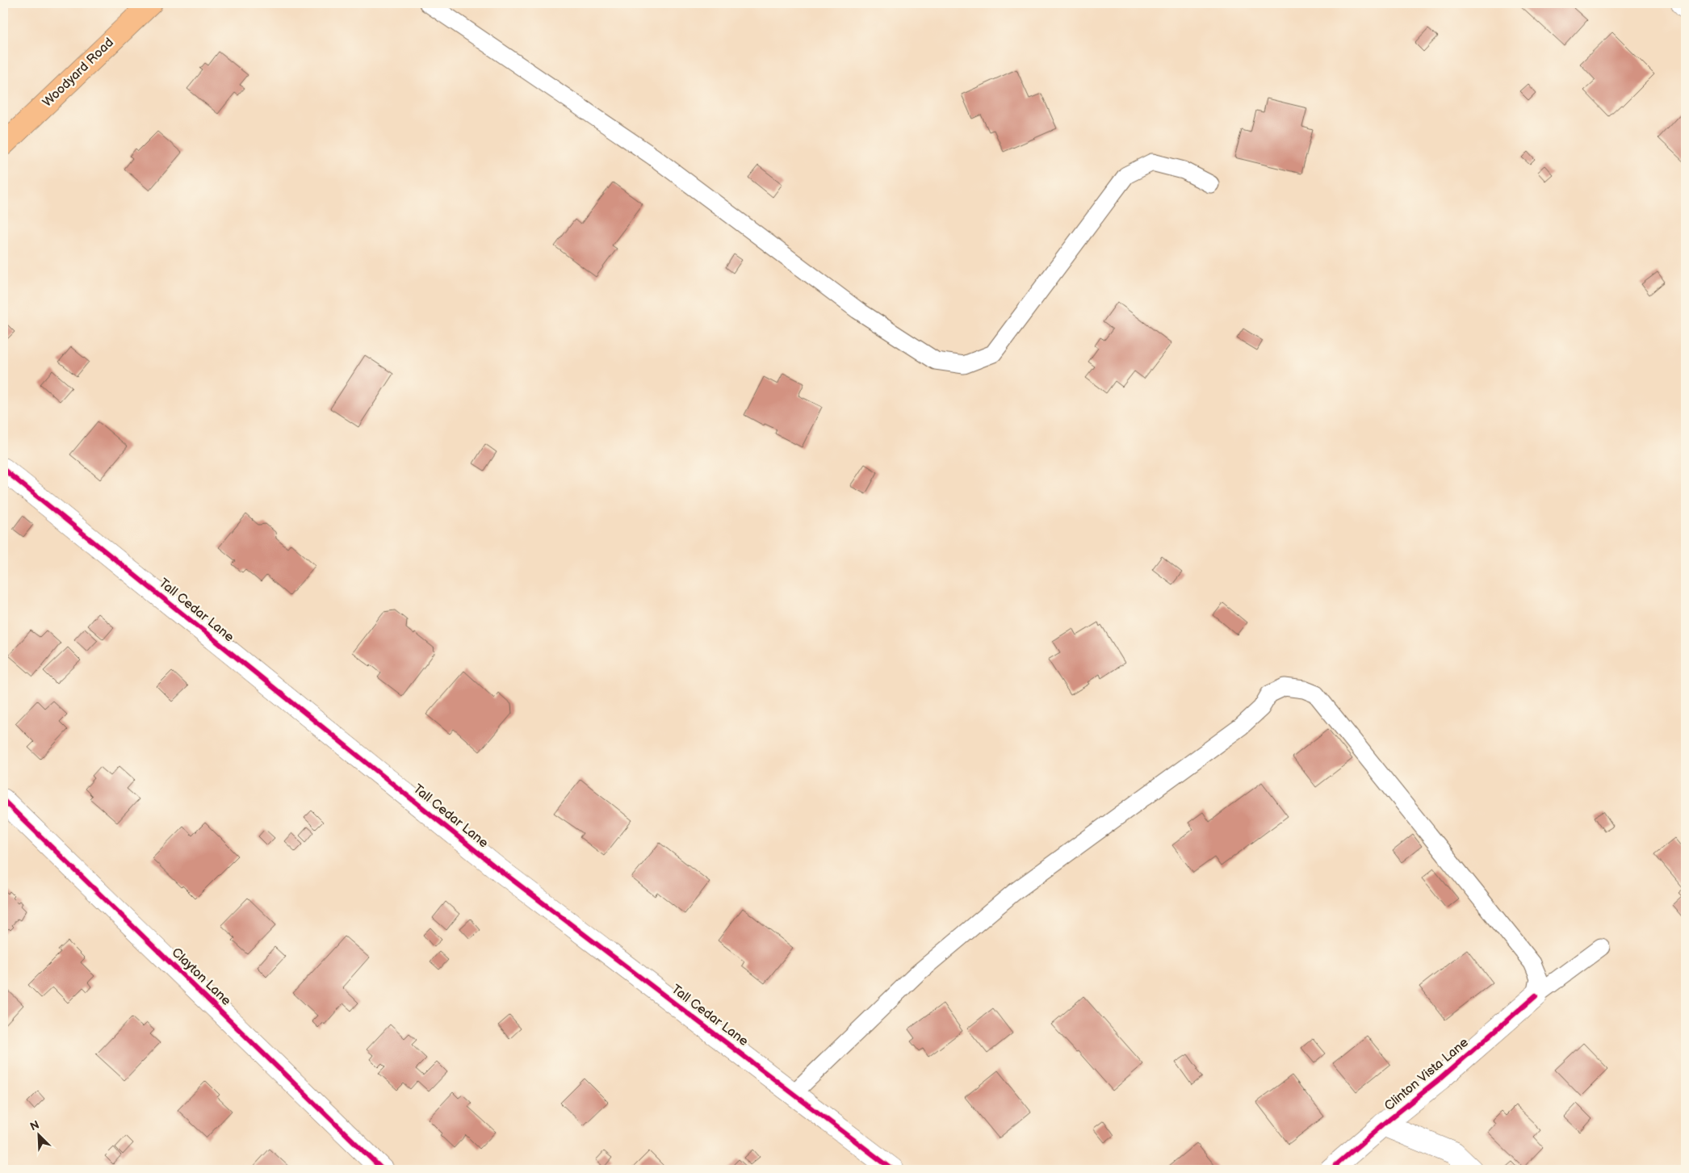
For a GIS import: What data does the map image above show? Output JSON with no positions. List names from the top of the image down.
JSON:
{
  "streets": {
    "main road": ["Woodyard Road"],
    "street": ["Tall Cedar Lane", "Clayton Lane", "Clinton Vista Lane"]
  },
  "north": "top left"
}
